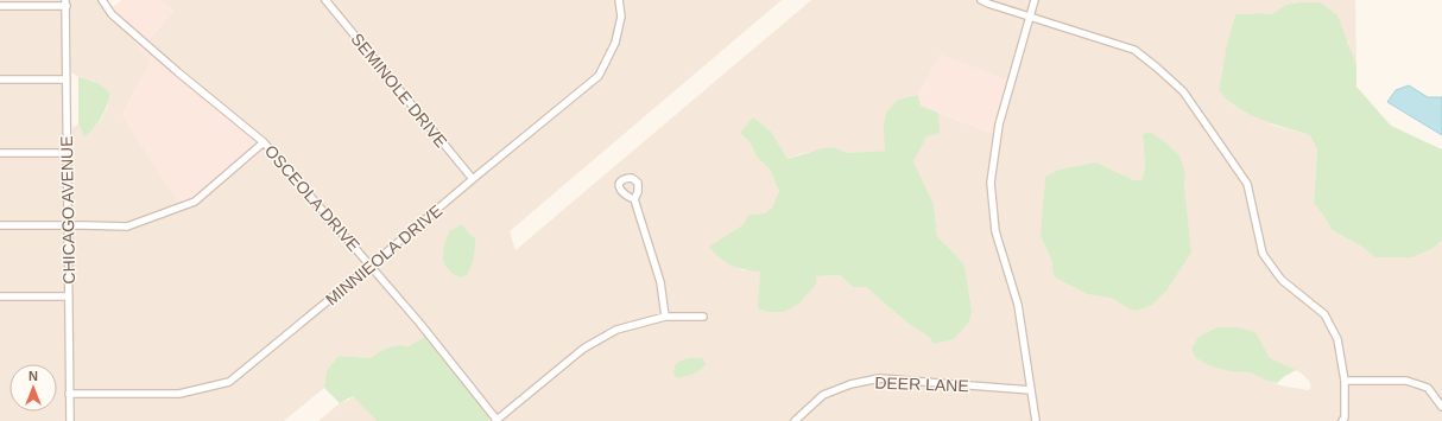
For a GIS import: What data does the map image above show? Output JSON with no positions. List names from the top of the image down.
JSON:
{
  "streets": {
    "street": [
      "SEMINOLE DRIVE",
      "OSCEOLA DRIVE",
      "CHICAGO AVENUE",
      "MINNIEOLA DRIVE",
      "DEER LANE"
    ]
  },
  "crossings": [
    ["SEMINOLE DRIVE", "MINNIEOLA DRIVE"],
    ["OSCEOLA DRIVE", "MINNIEOLA DRIVE"],
    ["CHICAGO AVENUE", "MINNIEOLA DRIVE"]
  ],
  "north": "top"
}
